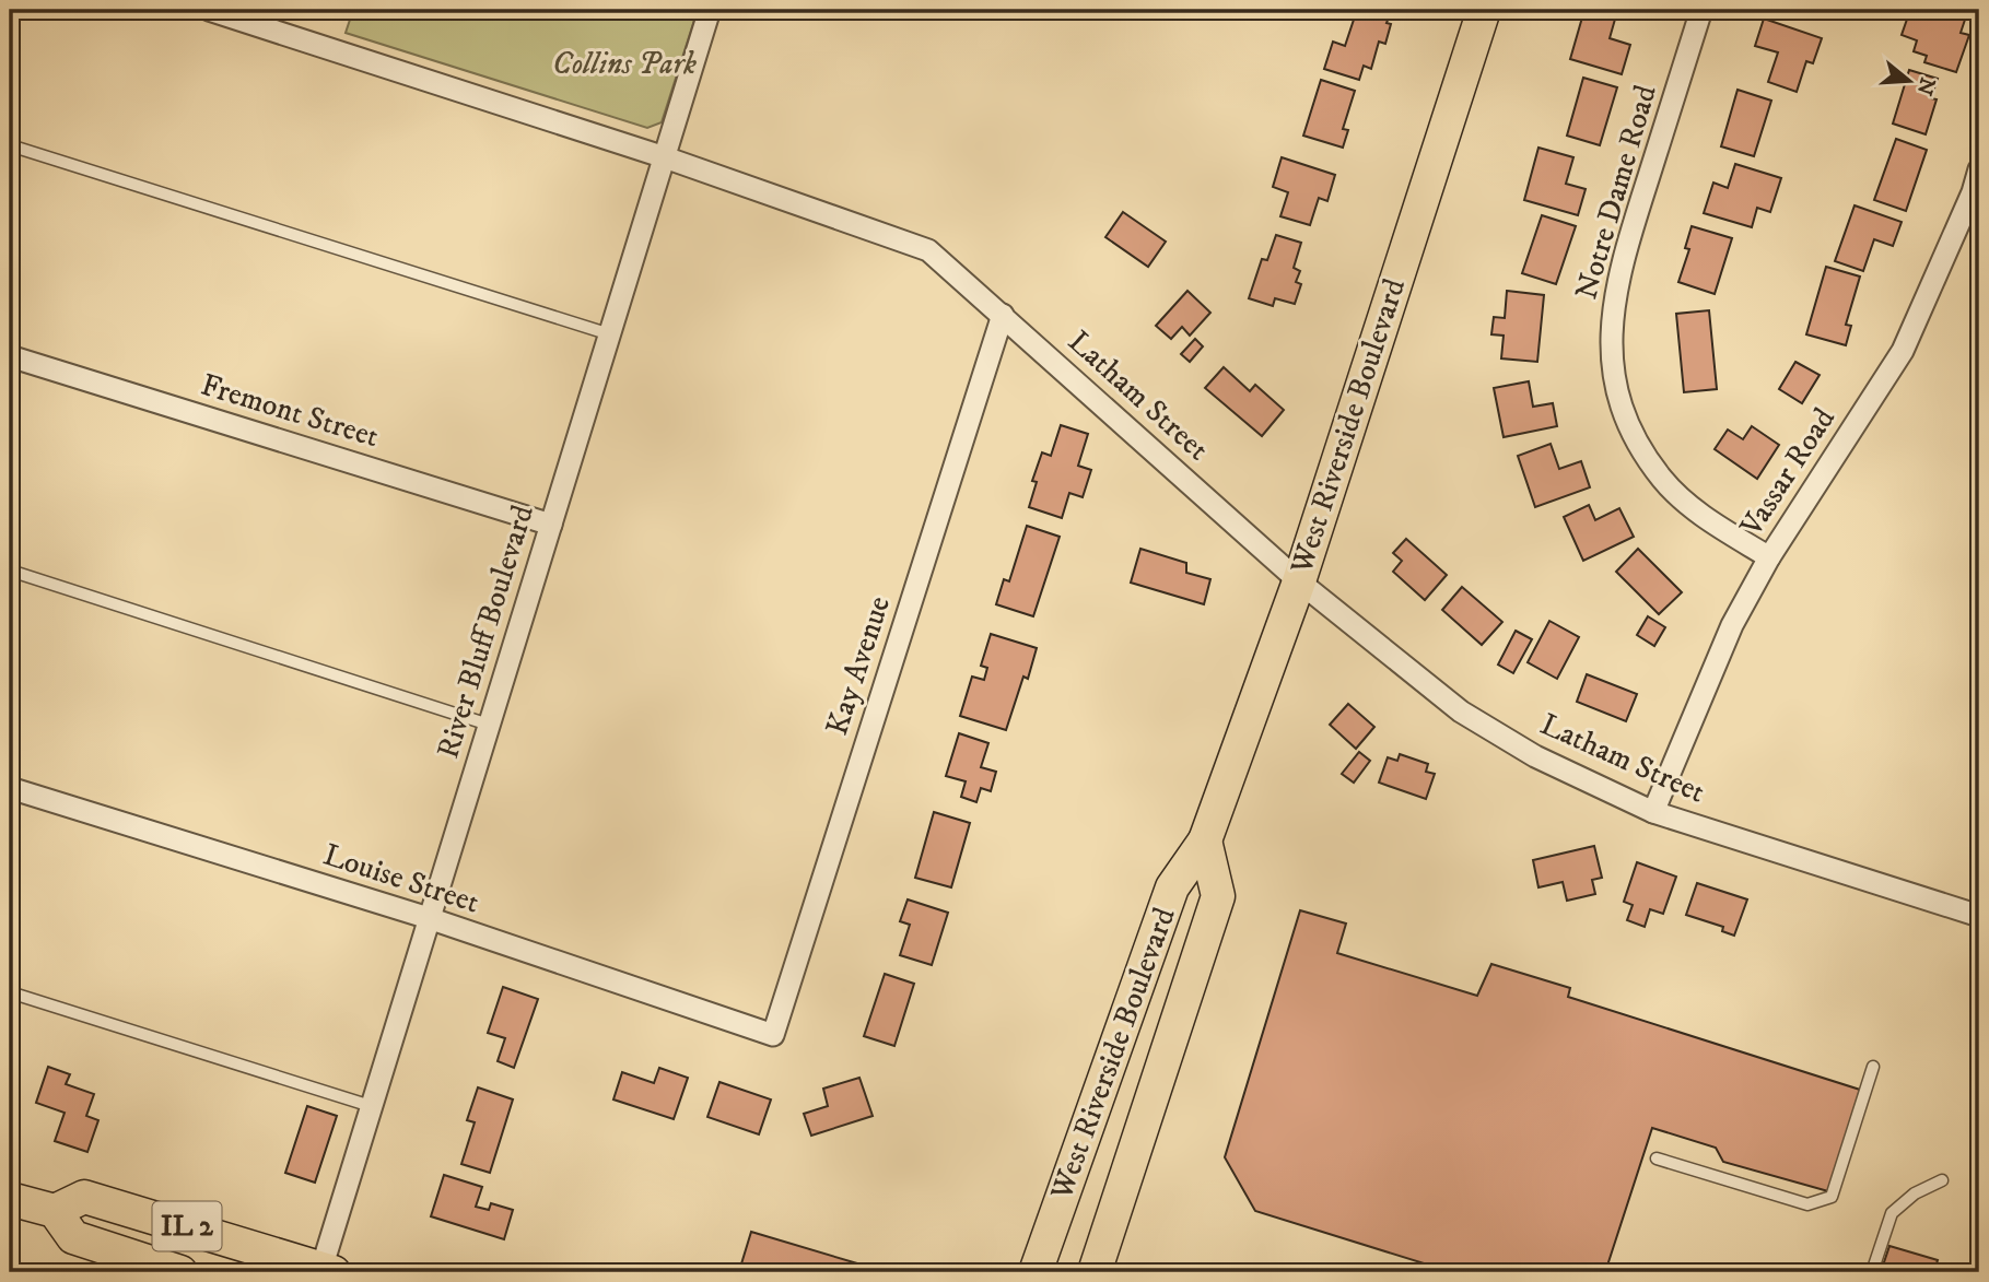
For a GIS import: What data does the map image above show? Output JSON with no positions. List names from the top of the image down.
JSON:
{
  "streets": {
    "main road": ["West Riverside Boulevard", "IL 2"],
    "street": [
      "Notre Dame Road",
      "Latham Street",
      "Fremont Street",
      "Vassar Road",
      "River Bluff Boulevard",
      "Kay Avenue",
      "Louise Street"
    ]
  },
  "crossings": [
    ["Notre Dame Road", "Vassar Road"],
    ["Latham Street", "West Riverside Boulevard"],
    ["Latham Street", "Vassar Road"],
    ["Latham Street", "River Bluff Boulevard"],
    ["Latham Street", "Kay Avenue"],
    ["Fremont Street", "River Bluff Boulevard"],
    ["River Bluff Boulevard", "Louise Street"],
    ["River Bluff Boulevard", "IL 2"],
    ["Kay Avenue", "Louise Street"]
  ],
  "parks": ["Collins Park"],
  "north": "right"
}
